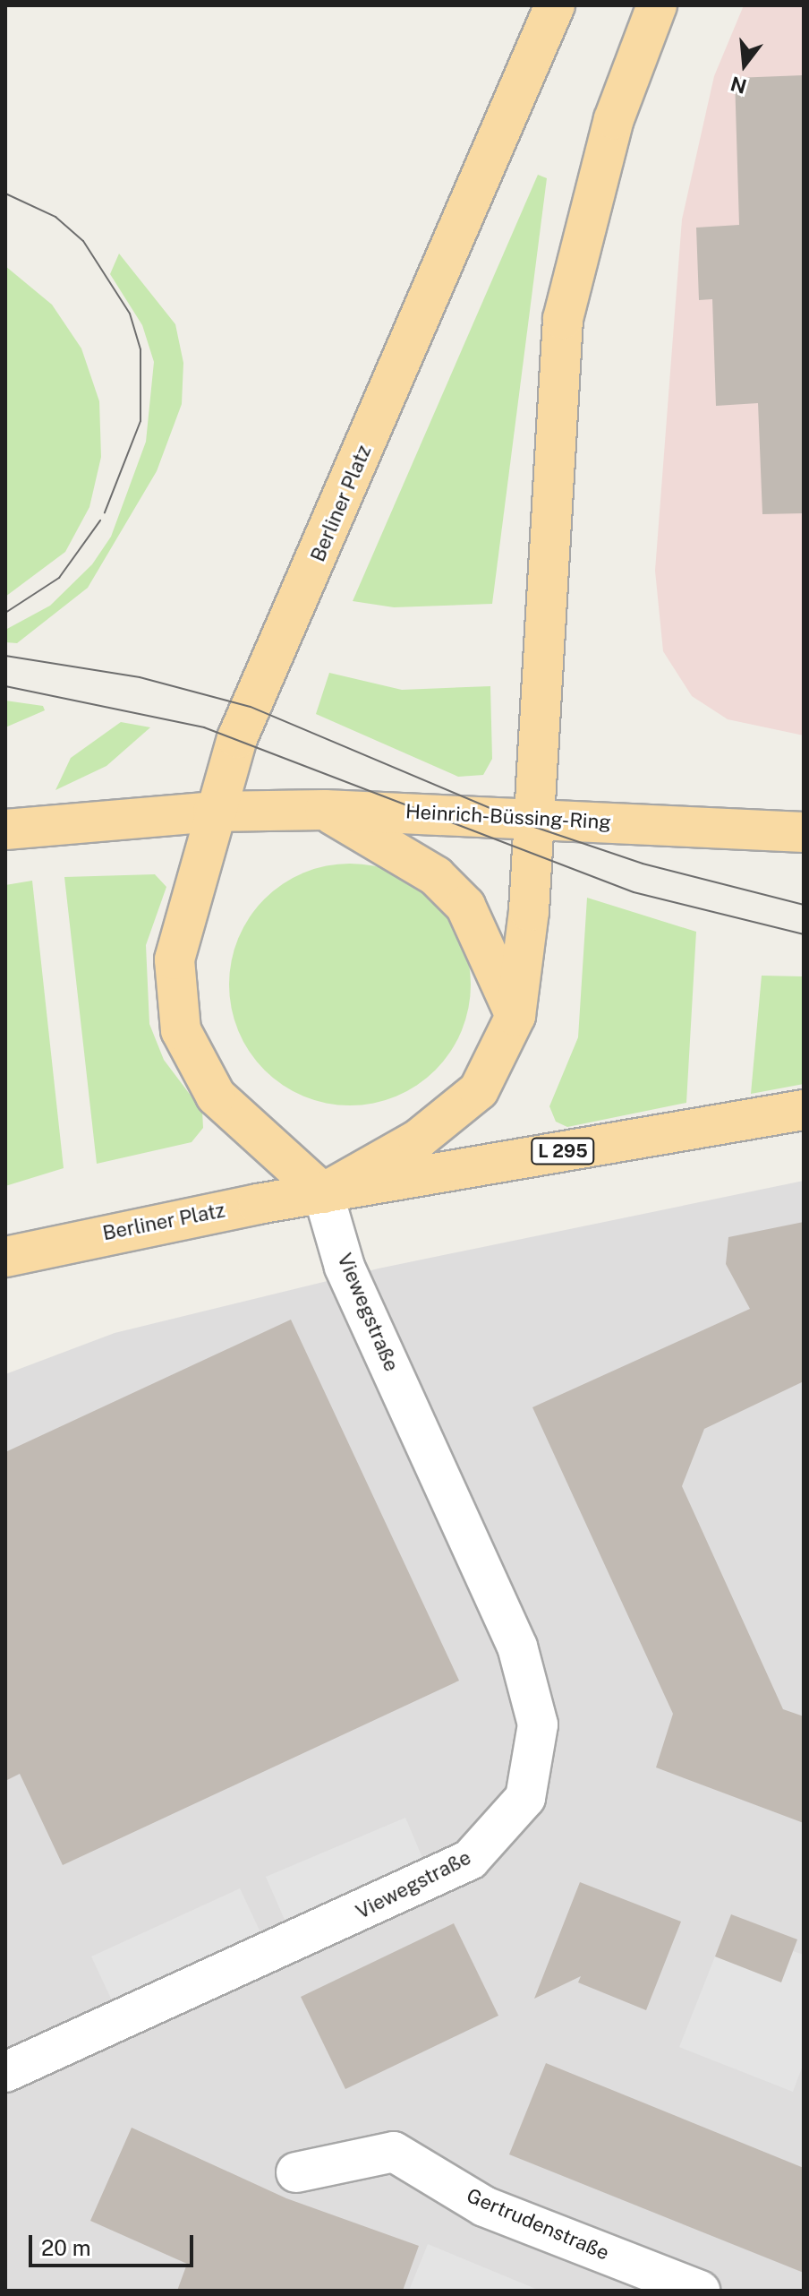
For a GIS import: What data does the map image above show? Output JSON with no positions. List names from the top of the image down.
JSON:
{
  "streets": {
    "main road": ["Berliner Platz", "Heinrich-Büssing-Ring", "L 295"],
    "street": ["Viewegstraße", "Gertrudenstraße"]
  },
  "crossings": [
    ["Berliner Platz", "Heinrich-Büssing-Ring"],
    ["Berliner Platz", "L 295"],
    ["Berliner Platz", "Viewegstraße"],
    ["L 295", "Viewegstraße"]
  ],
  "scale_bar": "20 m",
  "north": "bottom"
}
